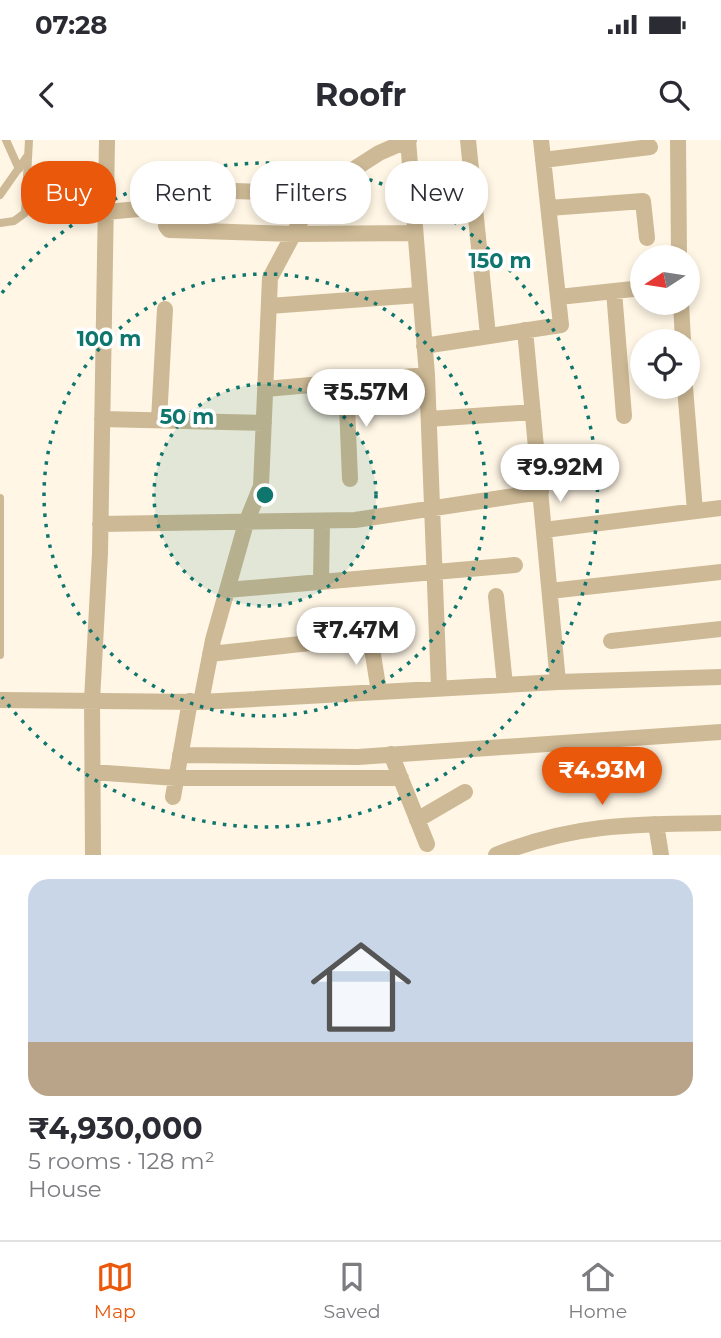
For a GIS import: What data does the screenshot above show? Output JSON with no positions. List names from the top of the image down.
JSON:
{
  "north": "left",
  "page": {
    "status": "07:28",
    "header": "Roofr",
    "chip": [
      "Buy",
      "Rent",
      "Filters",
      "New"
    ],
    "price": [
      "₹5.57M",
      "₹9.92M",
      "₹7.47M",
      "₹4.93M"
    ],
    "list": [
      {
        "name": "₹4,930,000",
        "note": "5 rooms · 128 m² · House"
      }
    ],
    "tabs": ["Map", "Saved", "Home"]
  },
  "rings": ["150 m", "100 m", "50 m"]
}
